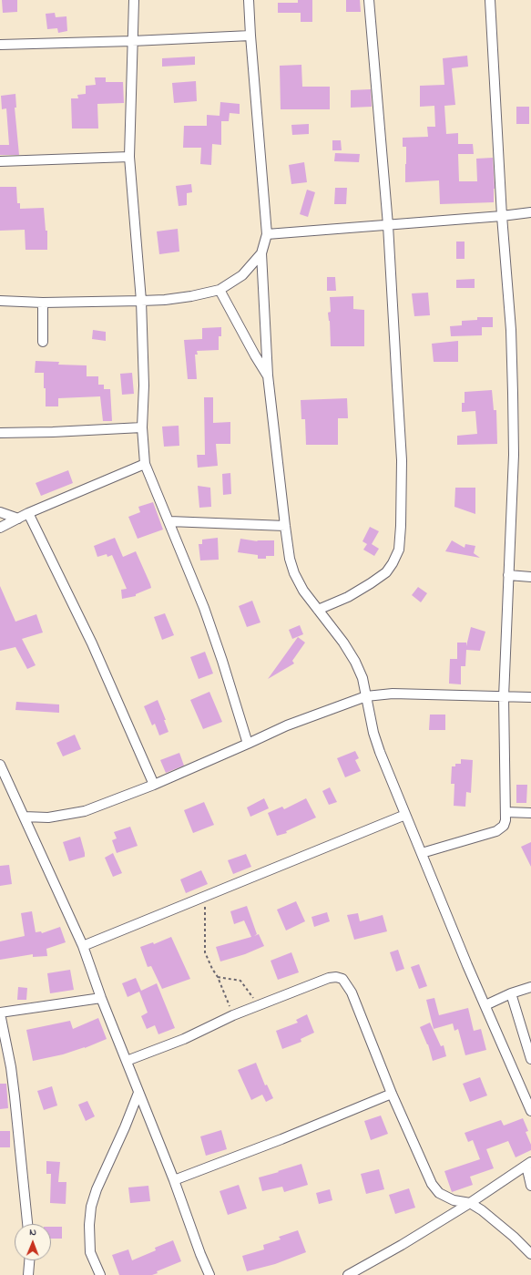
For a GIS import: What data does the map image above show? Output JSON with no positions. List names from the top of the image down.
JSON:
{
  "north": "top"
}
